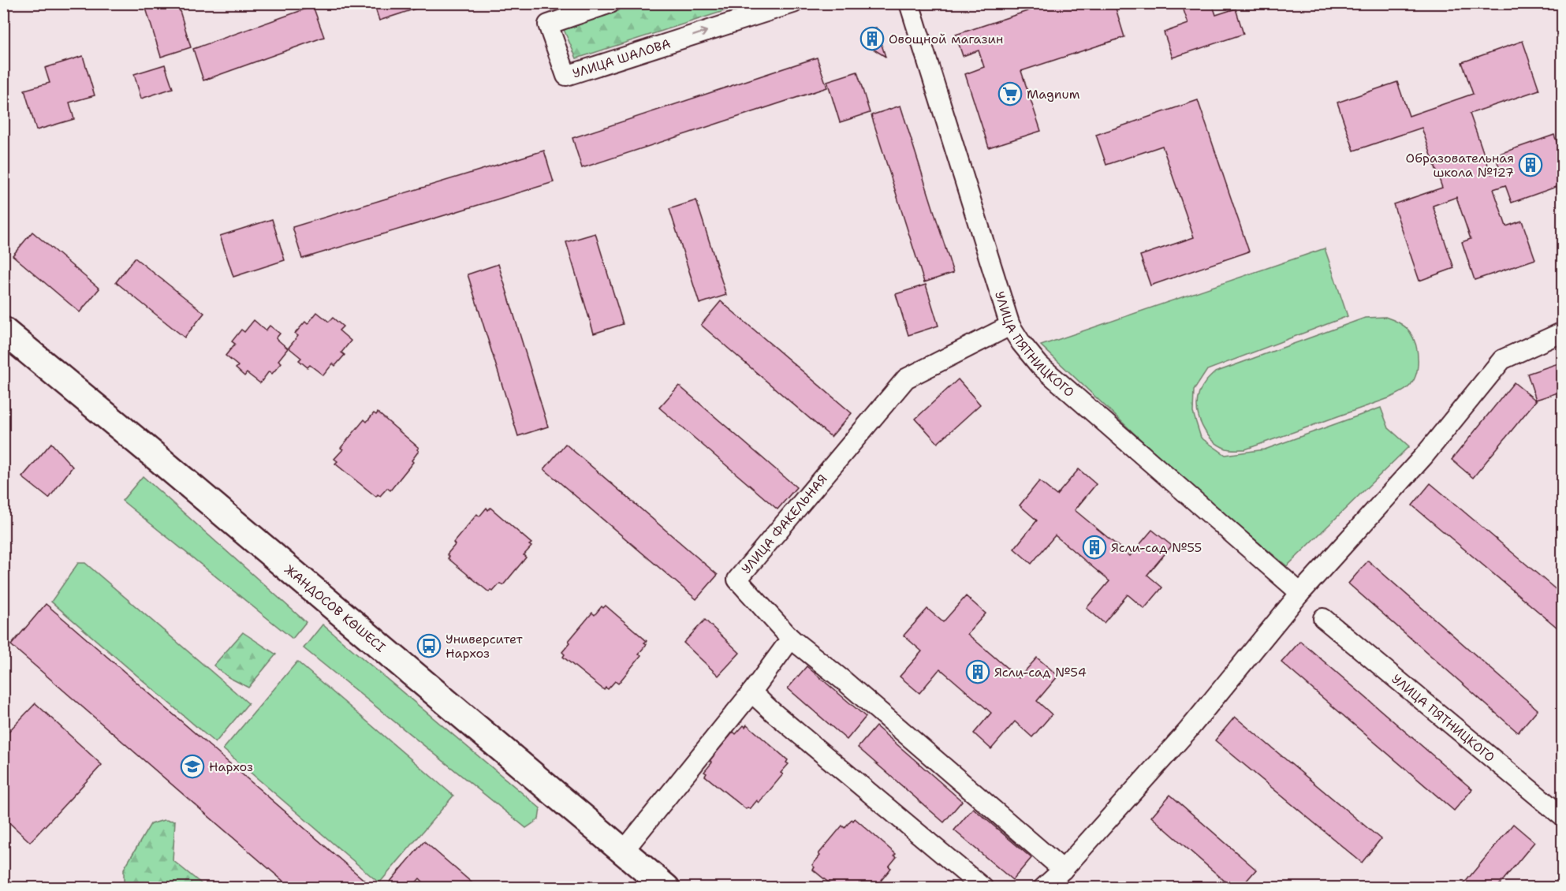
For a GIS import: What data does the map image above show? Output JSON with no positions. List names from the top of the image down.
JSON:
{
  "streets": {
    "main road": ["ЖАНДОСОВ КӨШЕСІ"],
    "street": ["УЛИЦА ШАЛОВА", "УЛИЦА ПЯТНИЦКОГО", "УЛИЦА ФАКЕЛЬНАЯ"]
  },
  "crossings": [
    ["УЛИЦА ПЯТНИЦКОГО", "УЛИЦА ФАКЕЛЬНАЯ"]
  ],
  "places": {
    "building": [
      "Овощной магазин",
      "Образовательная школа №127",
      "Ясли-сад №55",
      "Ясли-сад №54"
    ],
    "supermarket": ["Magnum"],
    "bus stop": ["Университет Нархоз"],
    "school or university": ["Нархоз"]
  }
}
